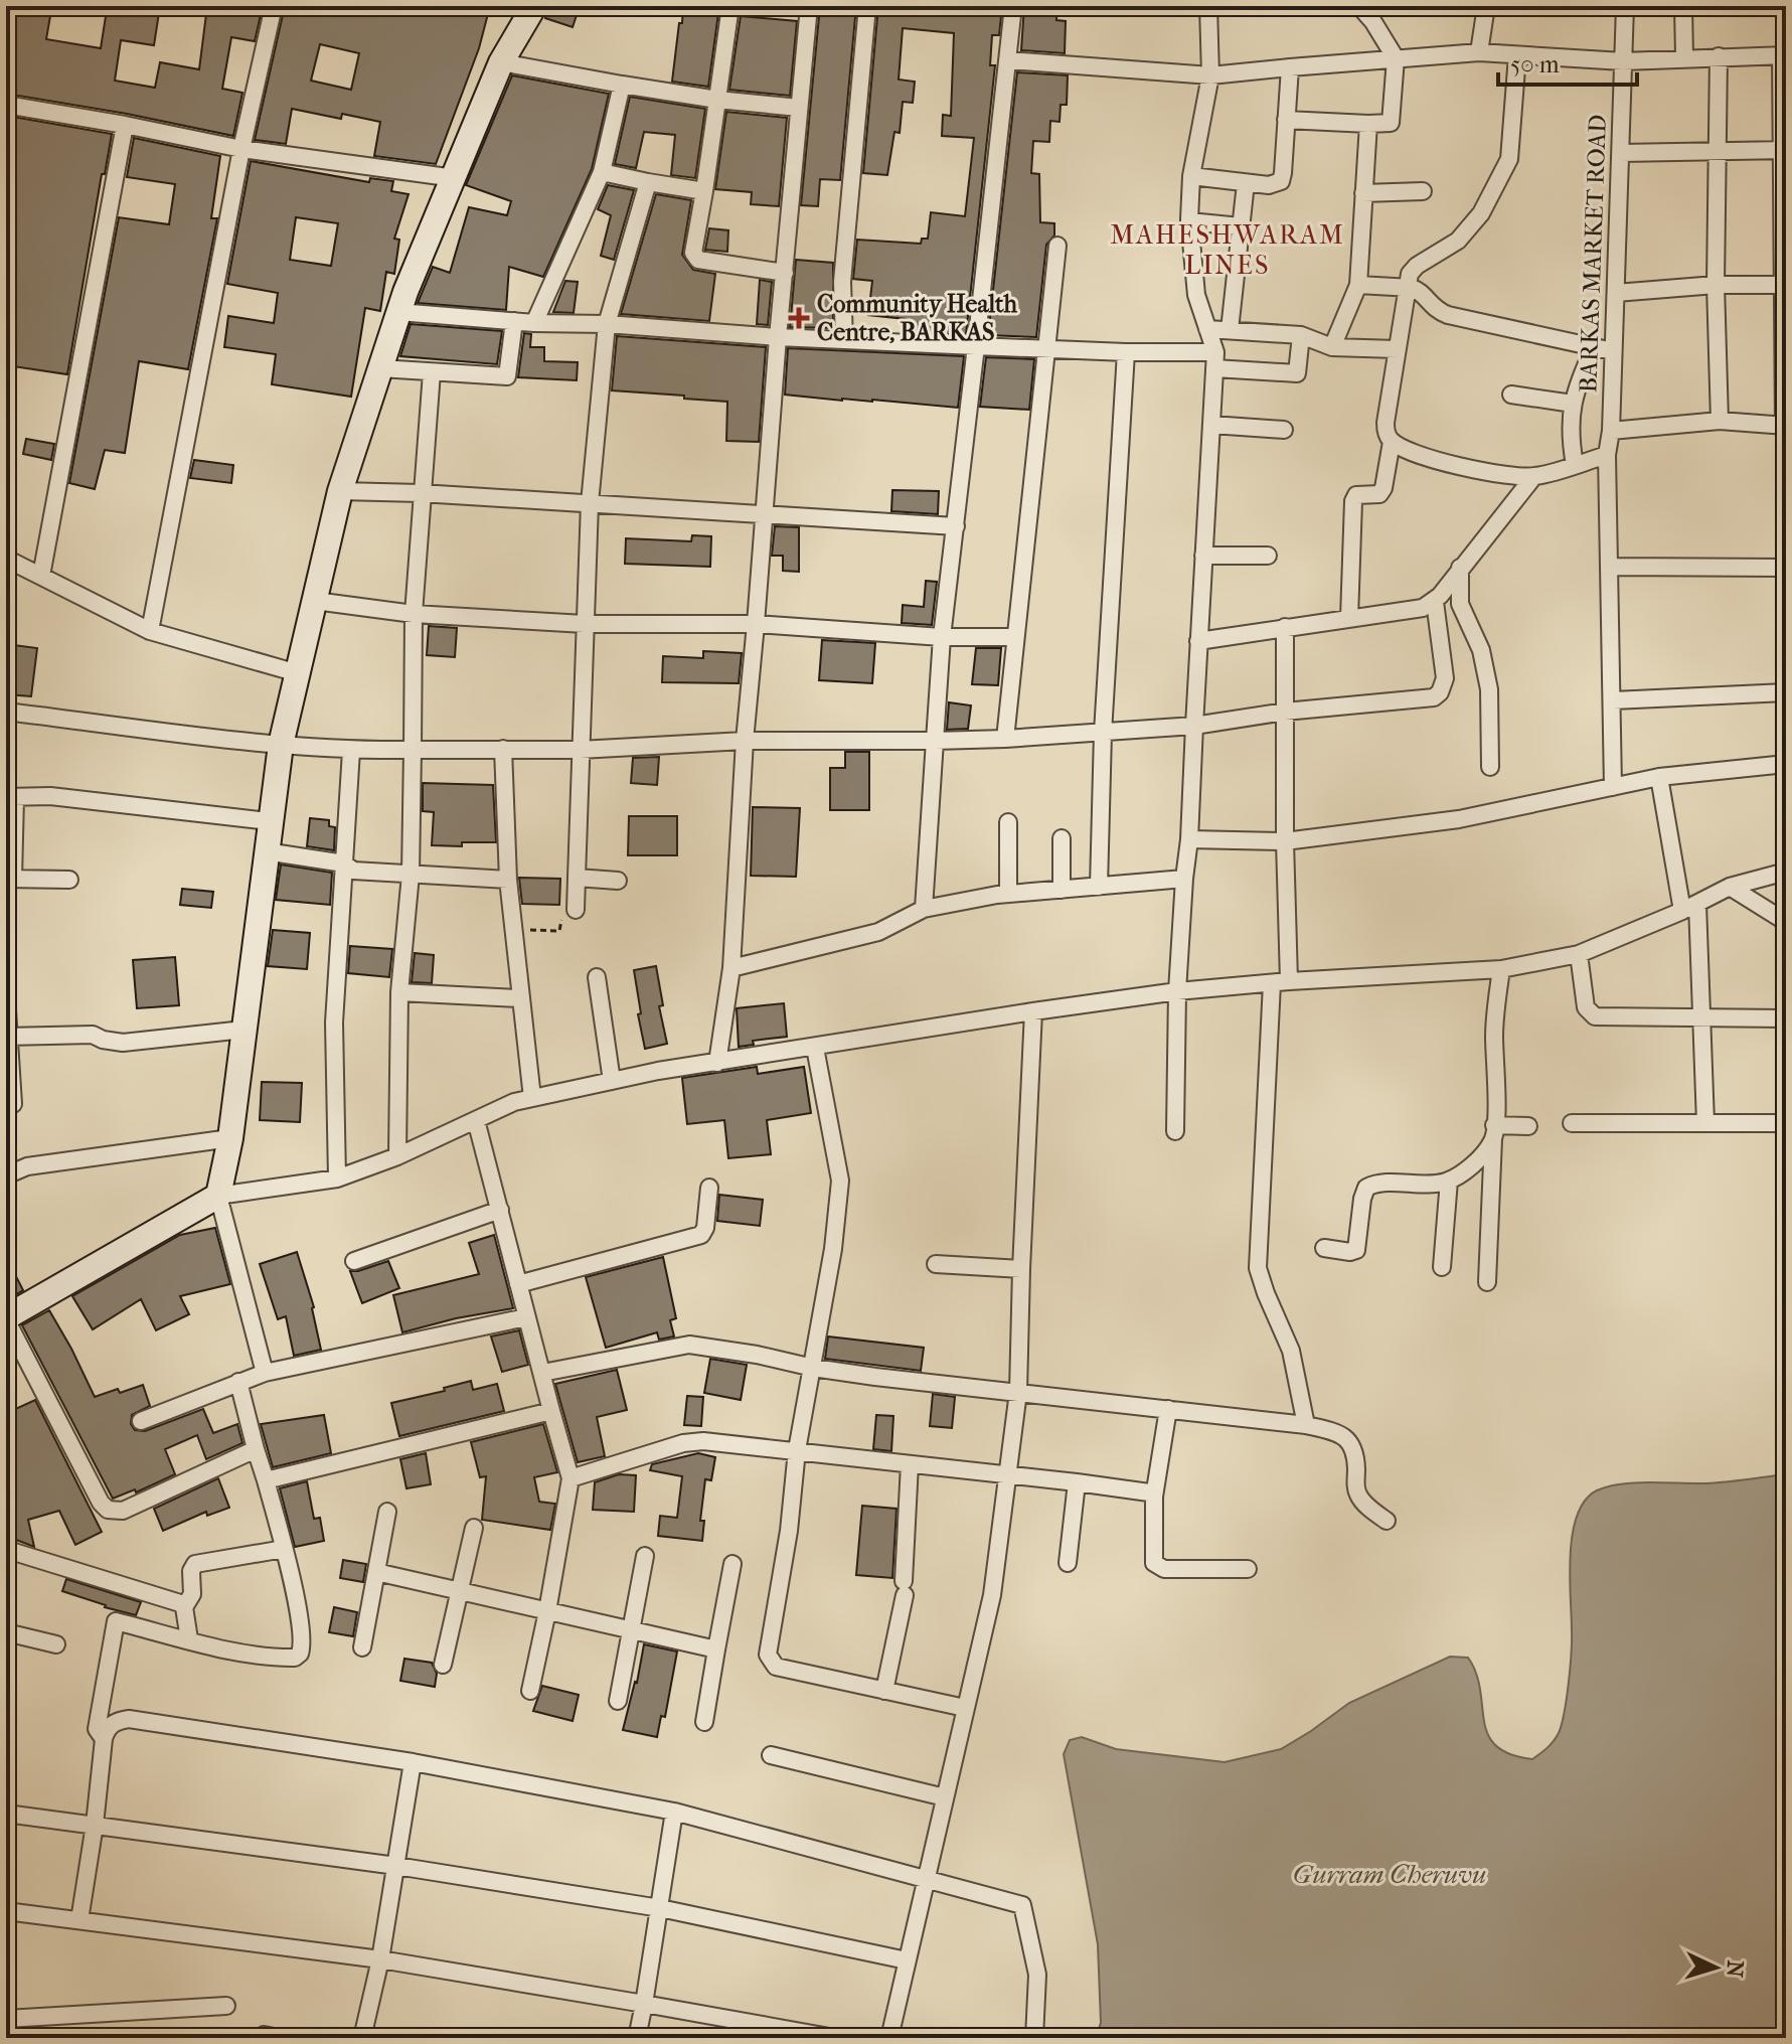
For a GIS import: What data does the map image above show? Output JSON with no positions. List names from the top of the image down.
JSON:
{
  "streets": {
    "street": ["BARKAS MARKET ROAD"]
  },
  "districts": ["MAHESHWARAM LINES"],
  "water": ["Gurram Cheruvu"],
  "places": {
    "health": ["Community Health Centre, BARKAS"]
  },
  "scale_bar": "50 m",
  "north": "right"
}
